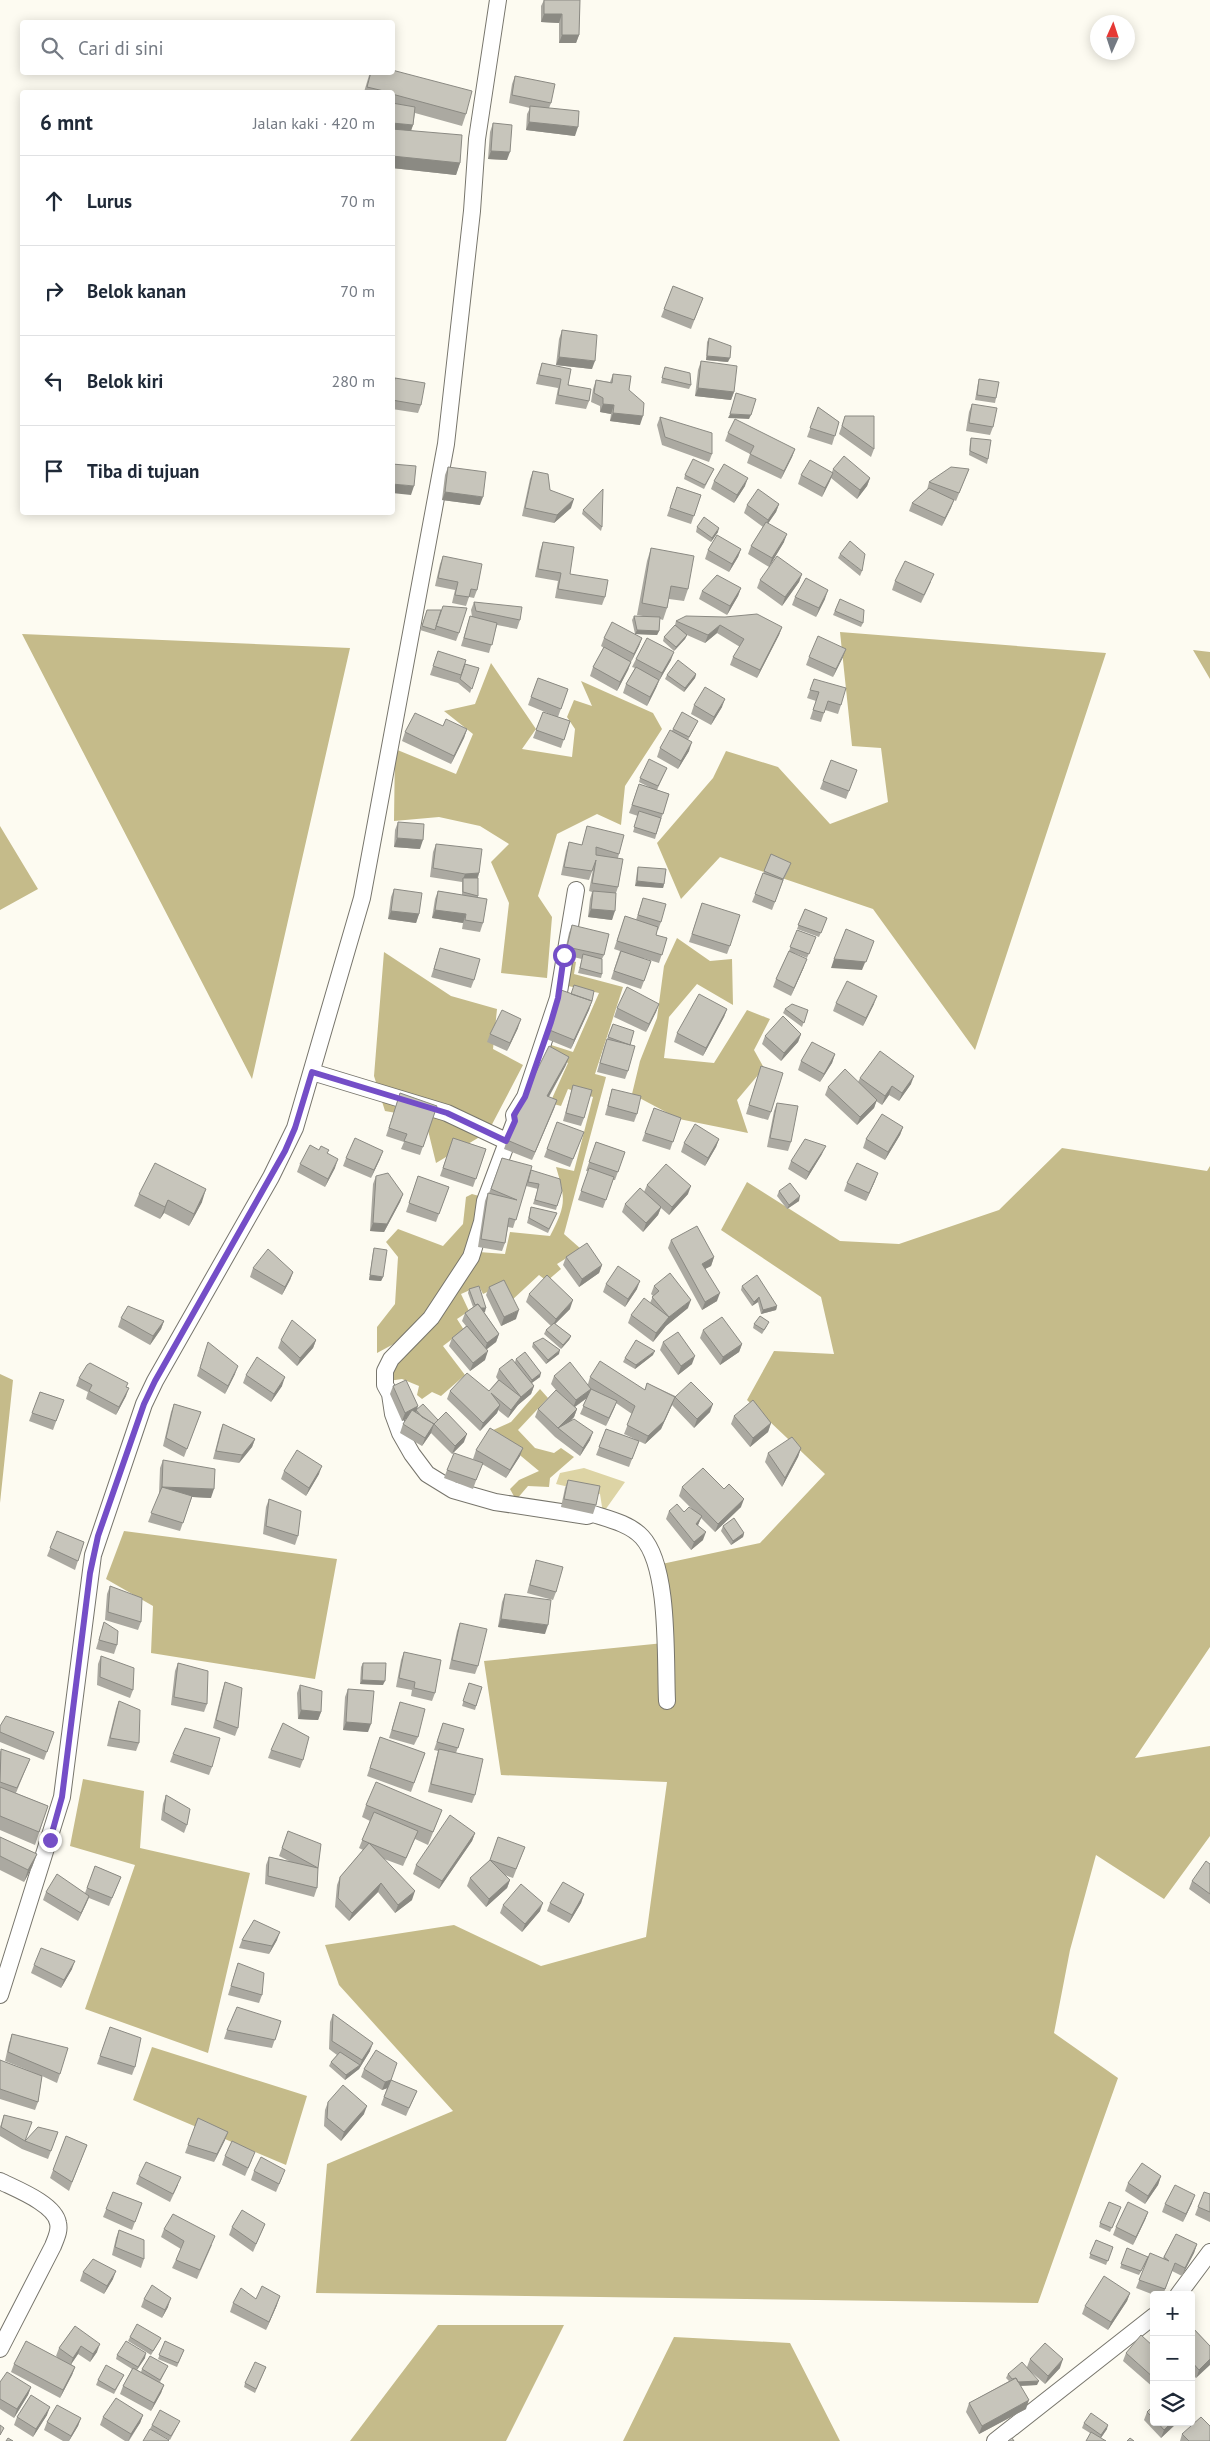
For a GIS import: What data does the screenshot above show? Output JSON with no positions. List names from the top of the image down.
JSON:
{
  "north": "top",
  "page": {
    "search": "Cari di sini",
    "heading": ["6 mnt", "Jalan kaki · 420 m"],
    "list": [
      ["Lurus", "70 m"],
      ["Belok kanan", "70 m"],
      ["Belok kiri", "280 m"],
      "Tiba di tujuan"
    ],
    "map_buttons": ["+", "−"]
  }
}
